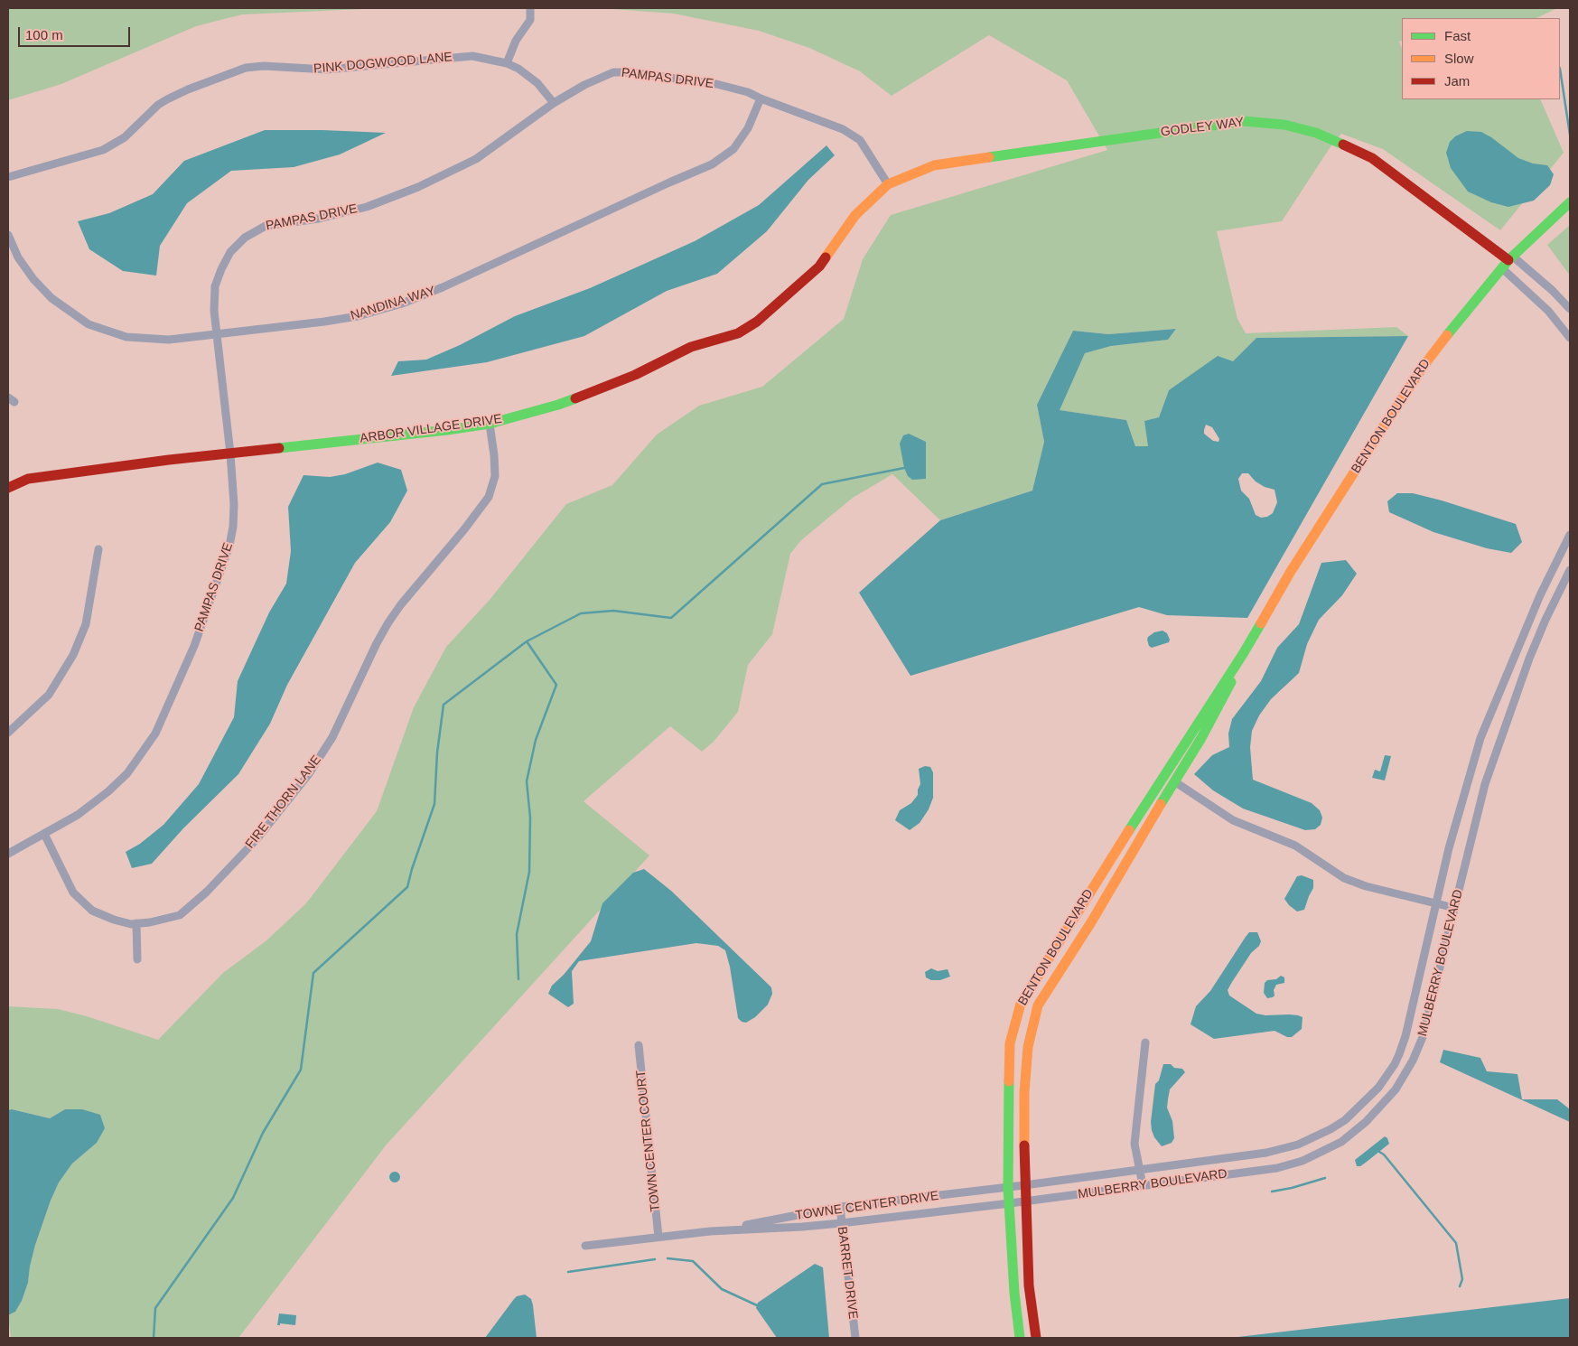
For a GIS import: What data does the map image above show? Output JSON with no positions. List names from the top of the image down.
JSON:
{
  "streets": {
    "street": [
      "PINK DOGWOOD LANE",
      "PAMPAS DRIVE",
      "GODLEY WAY",
      "NANDINA WAY",
      "BENTON BOULEVARD",
      "ARBOR VILLAGE DRIVE",
      "FIRE THORN LANE",
      "MULBERRY BOULEVARD",
      "TOWN CENTER COURT",
      "TOWNE CENTER DRIVE",
      "BARRET DRIVE"
    ]
  },
  "crossings": [
    ["PINK DOGWOOD LANE", "PAMPAS DRIVE"],
    ["PAMPAS DRIVE", "GODLEY WAY"],
    ["PAMPAS DRIVE", "NANDINA WAY"],
    ["PAMPAS DRIVE", "ARBOR VILLAGE DRIVE"],
    ["PAMPAS DRIVE", "FIRE THORN LANE"],
    ["GODLEY WAY", "BENTON BOULEVARD"],
    ["GODLEY WAY", "ARBOR VILLAGE DRIVE"],
    ["BENTON BOULEVARD", "MULBERRY BOULEVARD"],
    ["BENTON BOULEVARD", "TOWNE CENTER DRIVE"],
    ["ARBOR VILLAGE DRIVE", "FIRE THORN LANE"],
    ["MULBERRY BOULEVARD", "TOWNE CENTER DRIVE"],
    ["TOWN CENTER COURT", "TOWNE CENTER DRIVE"],
    ["TOWNE CENTER DRIVE", "BARRET DRIVE"]
  ],
  "legend": ["Fast", "Slow", "Jam"],
  "scale_bar": "100 m"
}
